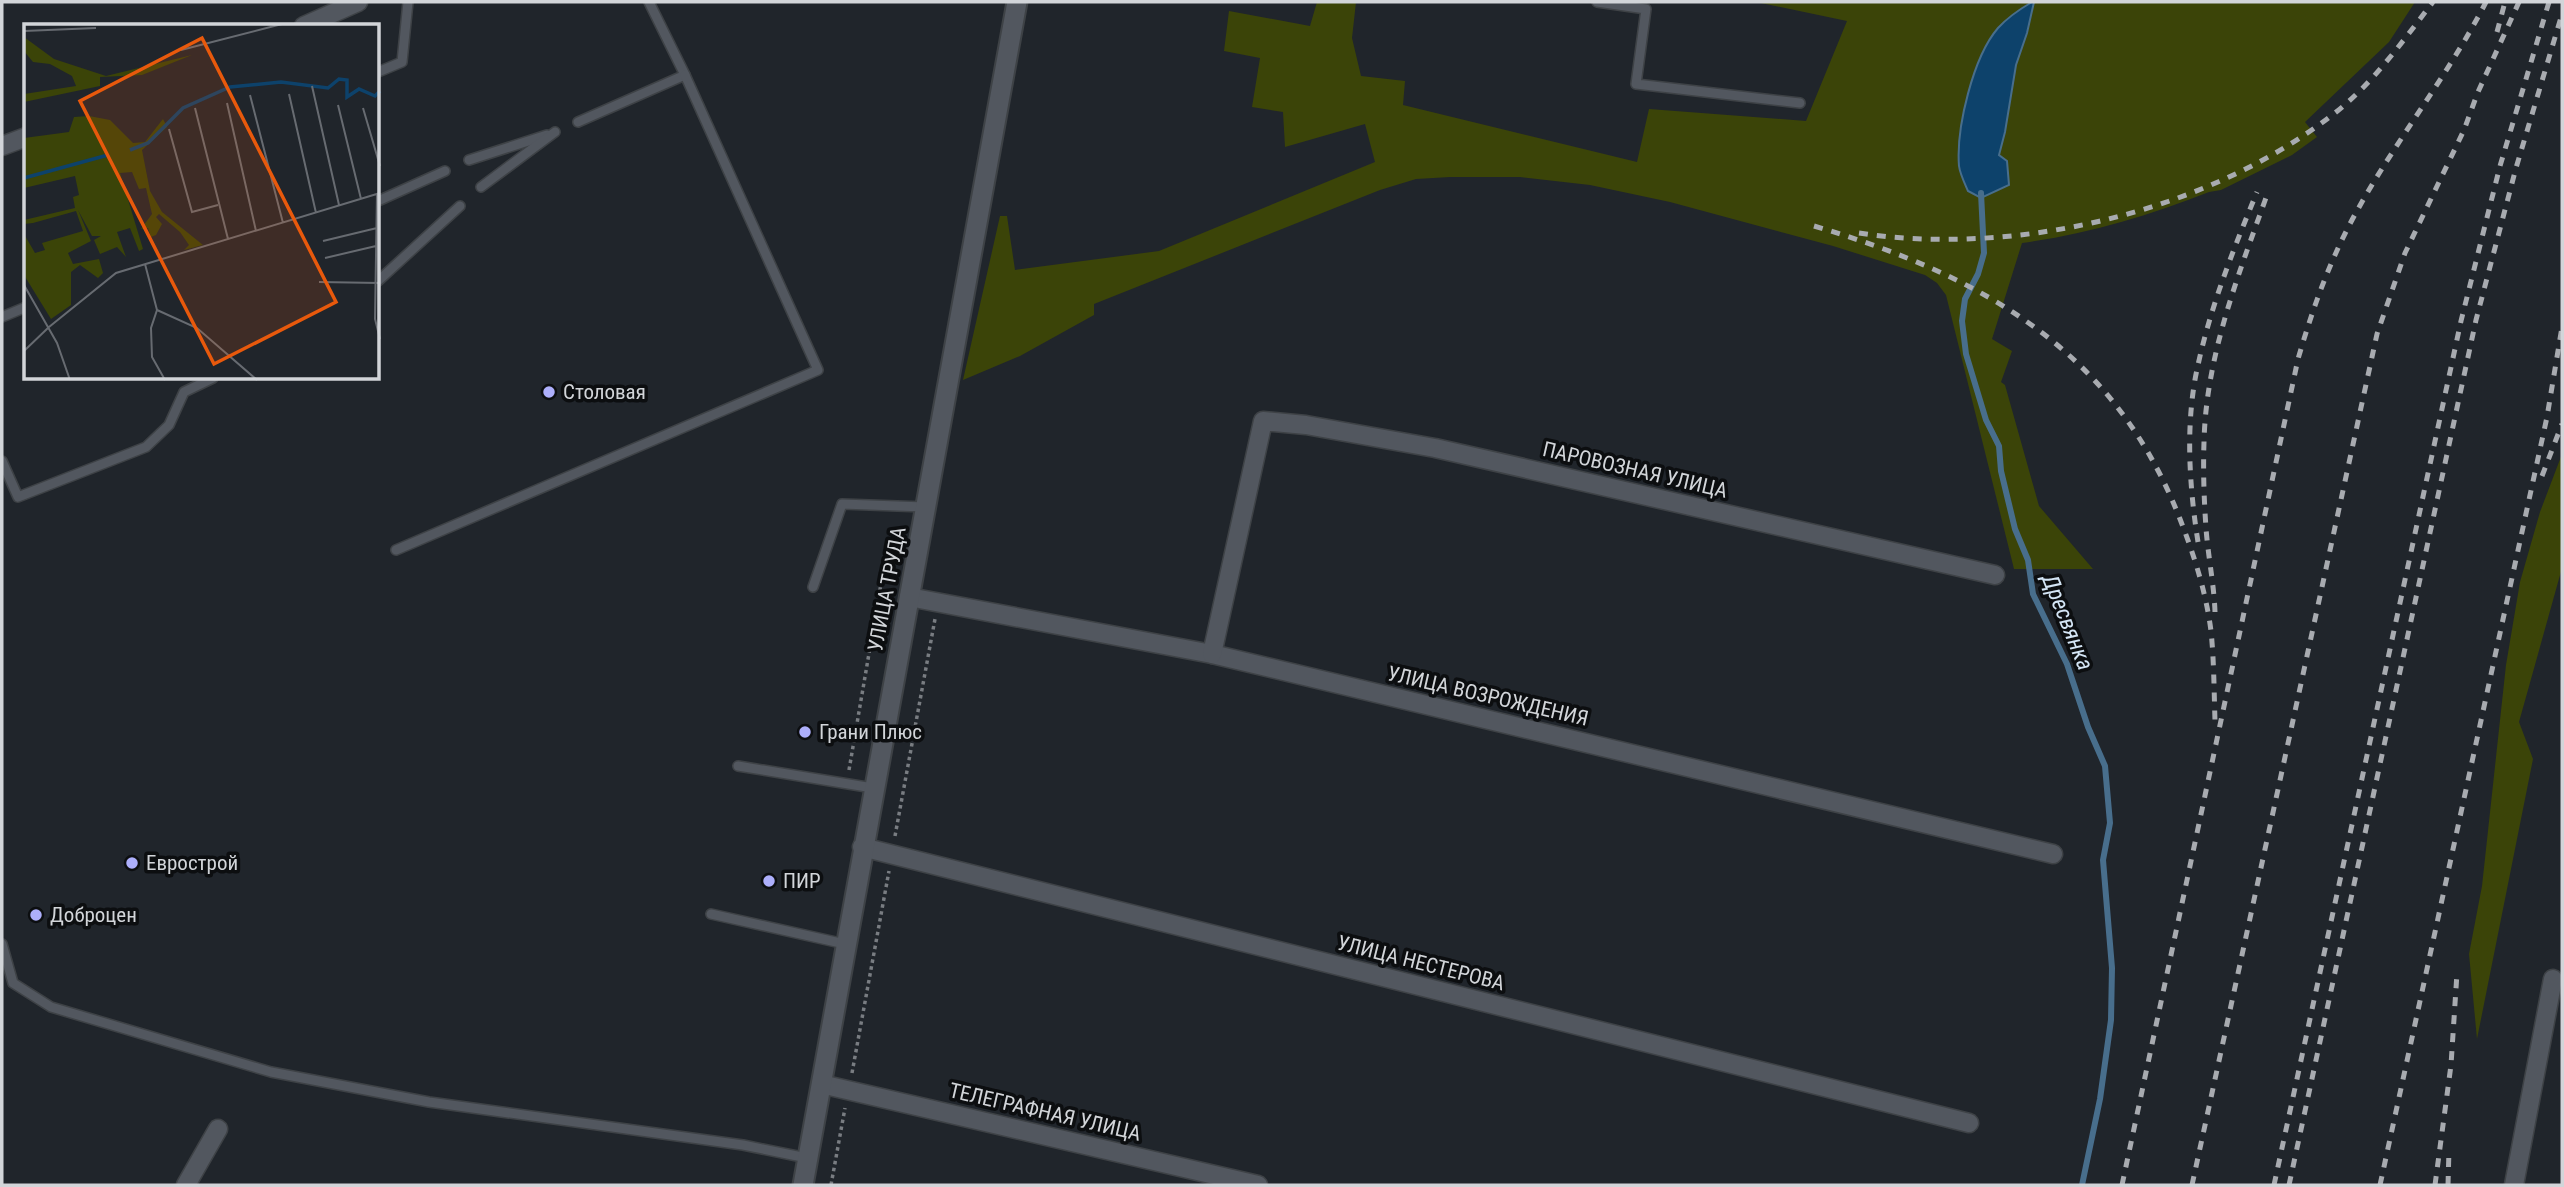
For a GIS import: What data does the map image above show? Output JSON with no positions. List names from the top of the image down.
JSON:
{
  "streets": {
    "street": [
      "ПАРОВОЗНАЯ УЛИЦА",
      "УЛИЦА ТРУДА",
      "УЛИЦА ВОЗРОЖДЕНИЯ",
      "УЛИЦА НЕСТЕРОВА",
      "ТЕЛЕГРАФНАЯ УЛИЦА"
    ]
  },
  "crossings": [
    ["ПАРОВОЗНАЯ УЛИЦА", "УЛИЦА ВОЗРОЖДЕНИЯ"],
    ["УЛИЦА ТРУДА", "УЛИЦА ВОЗРОЖДЕНИЯ"],
    ["УЛИЦА ТРУДА", "УЛИЦА НЕСТЕРОВА"],
    ["УЛИЦА ТРУДА", "ТЕЛЕГРАФНАЯ УЛИЦА"]
  ],
  "water": ["Дресвянка"],
  "places": [
    "Столовая",
    "Грани Плюс",
    "Еврострой",
    "ПИР",
    "Доброцен"
  ]
}
